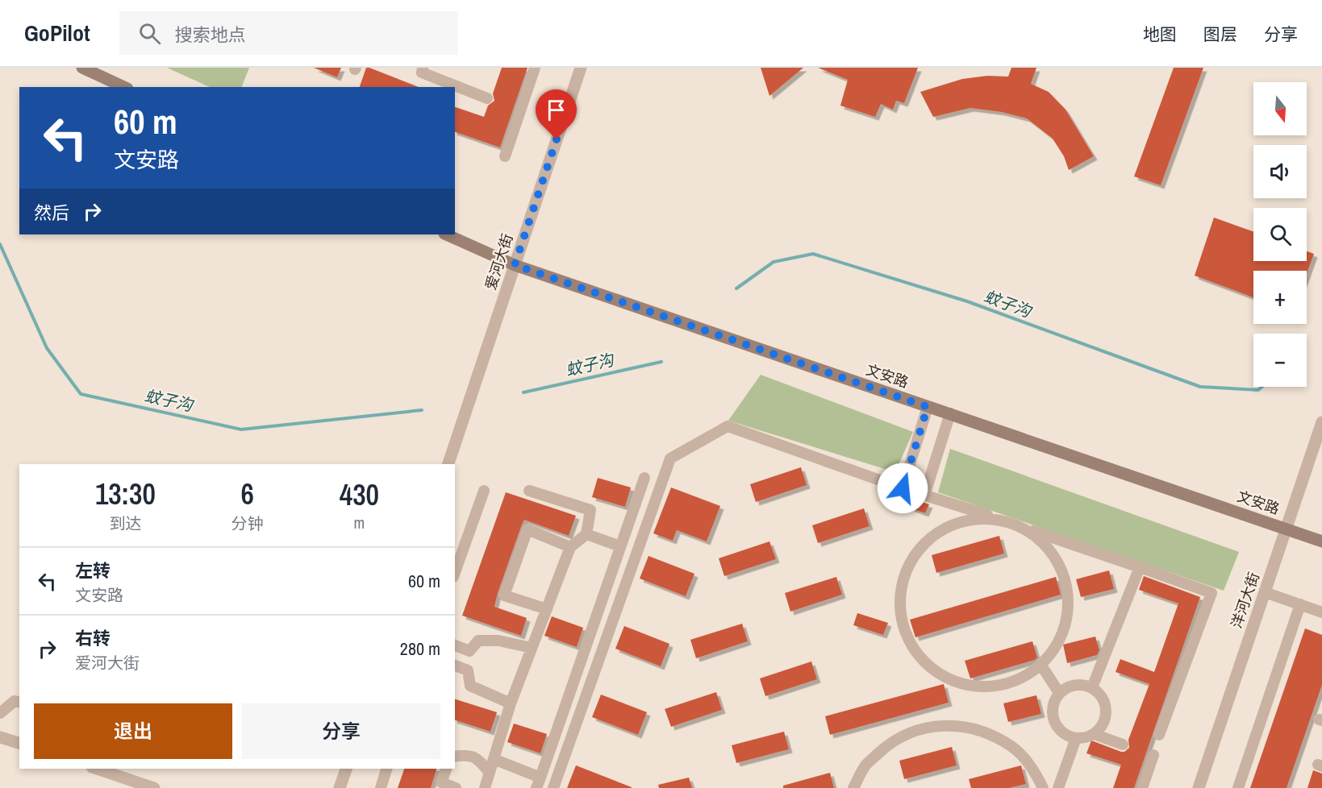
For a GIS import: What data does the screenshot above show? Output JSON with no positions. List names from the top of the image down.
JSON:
{
  "streets": {
    "main road": ["文安路"],
    "street": ["爱河大街", "洋河大街"]
  },
  "crossings": [
    ["爱河大街", "文安路"],
    ["文安路", "洋河大街"]
  ],
  "water": ["蚊子沟"],
  "north": "bottom",
  "page": {
    "header": "GoPilot",
    "search": "搜索地点",
    "nav": ["地图", "图层", "分享"],
    "map_buttons": ["+", "−"],
    "turn": ["60 m", "文安路"],
    "then": "然后",
    "eta": [
      "13:30",
      "到达",
      "6",
      "分钟",
      "430",
      "m"
    ],
    "list": [
      {
        "name": "左转",
        "note": "文安路",
        "value": "60 m"
      },
      {
        "name": "右转",
        "note": "爱河大街",
        "value": "280 m"
      }
    ],
    "buttons": ["退出", "分享"]
  }
}
